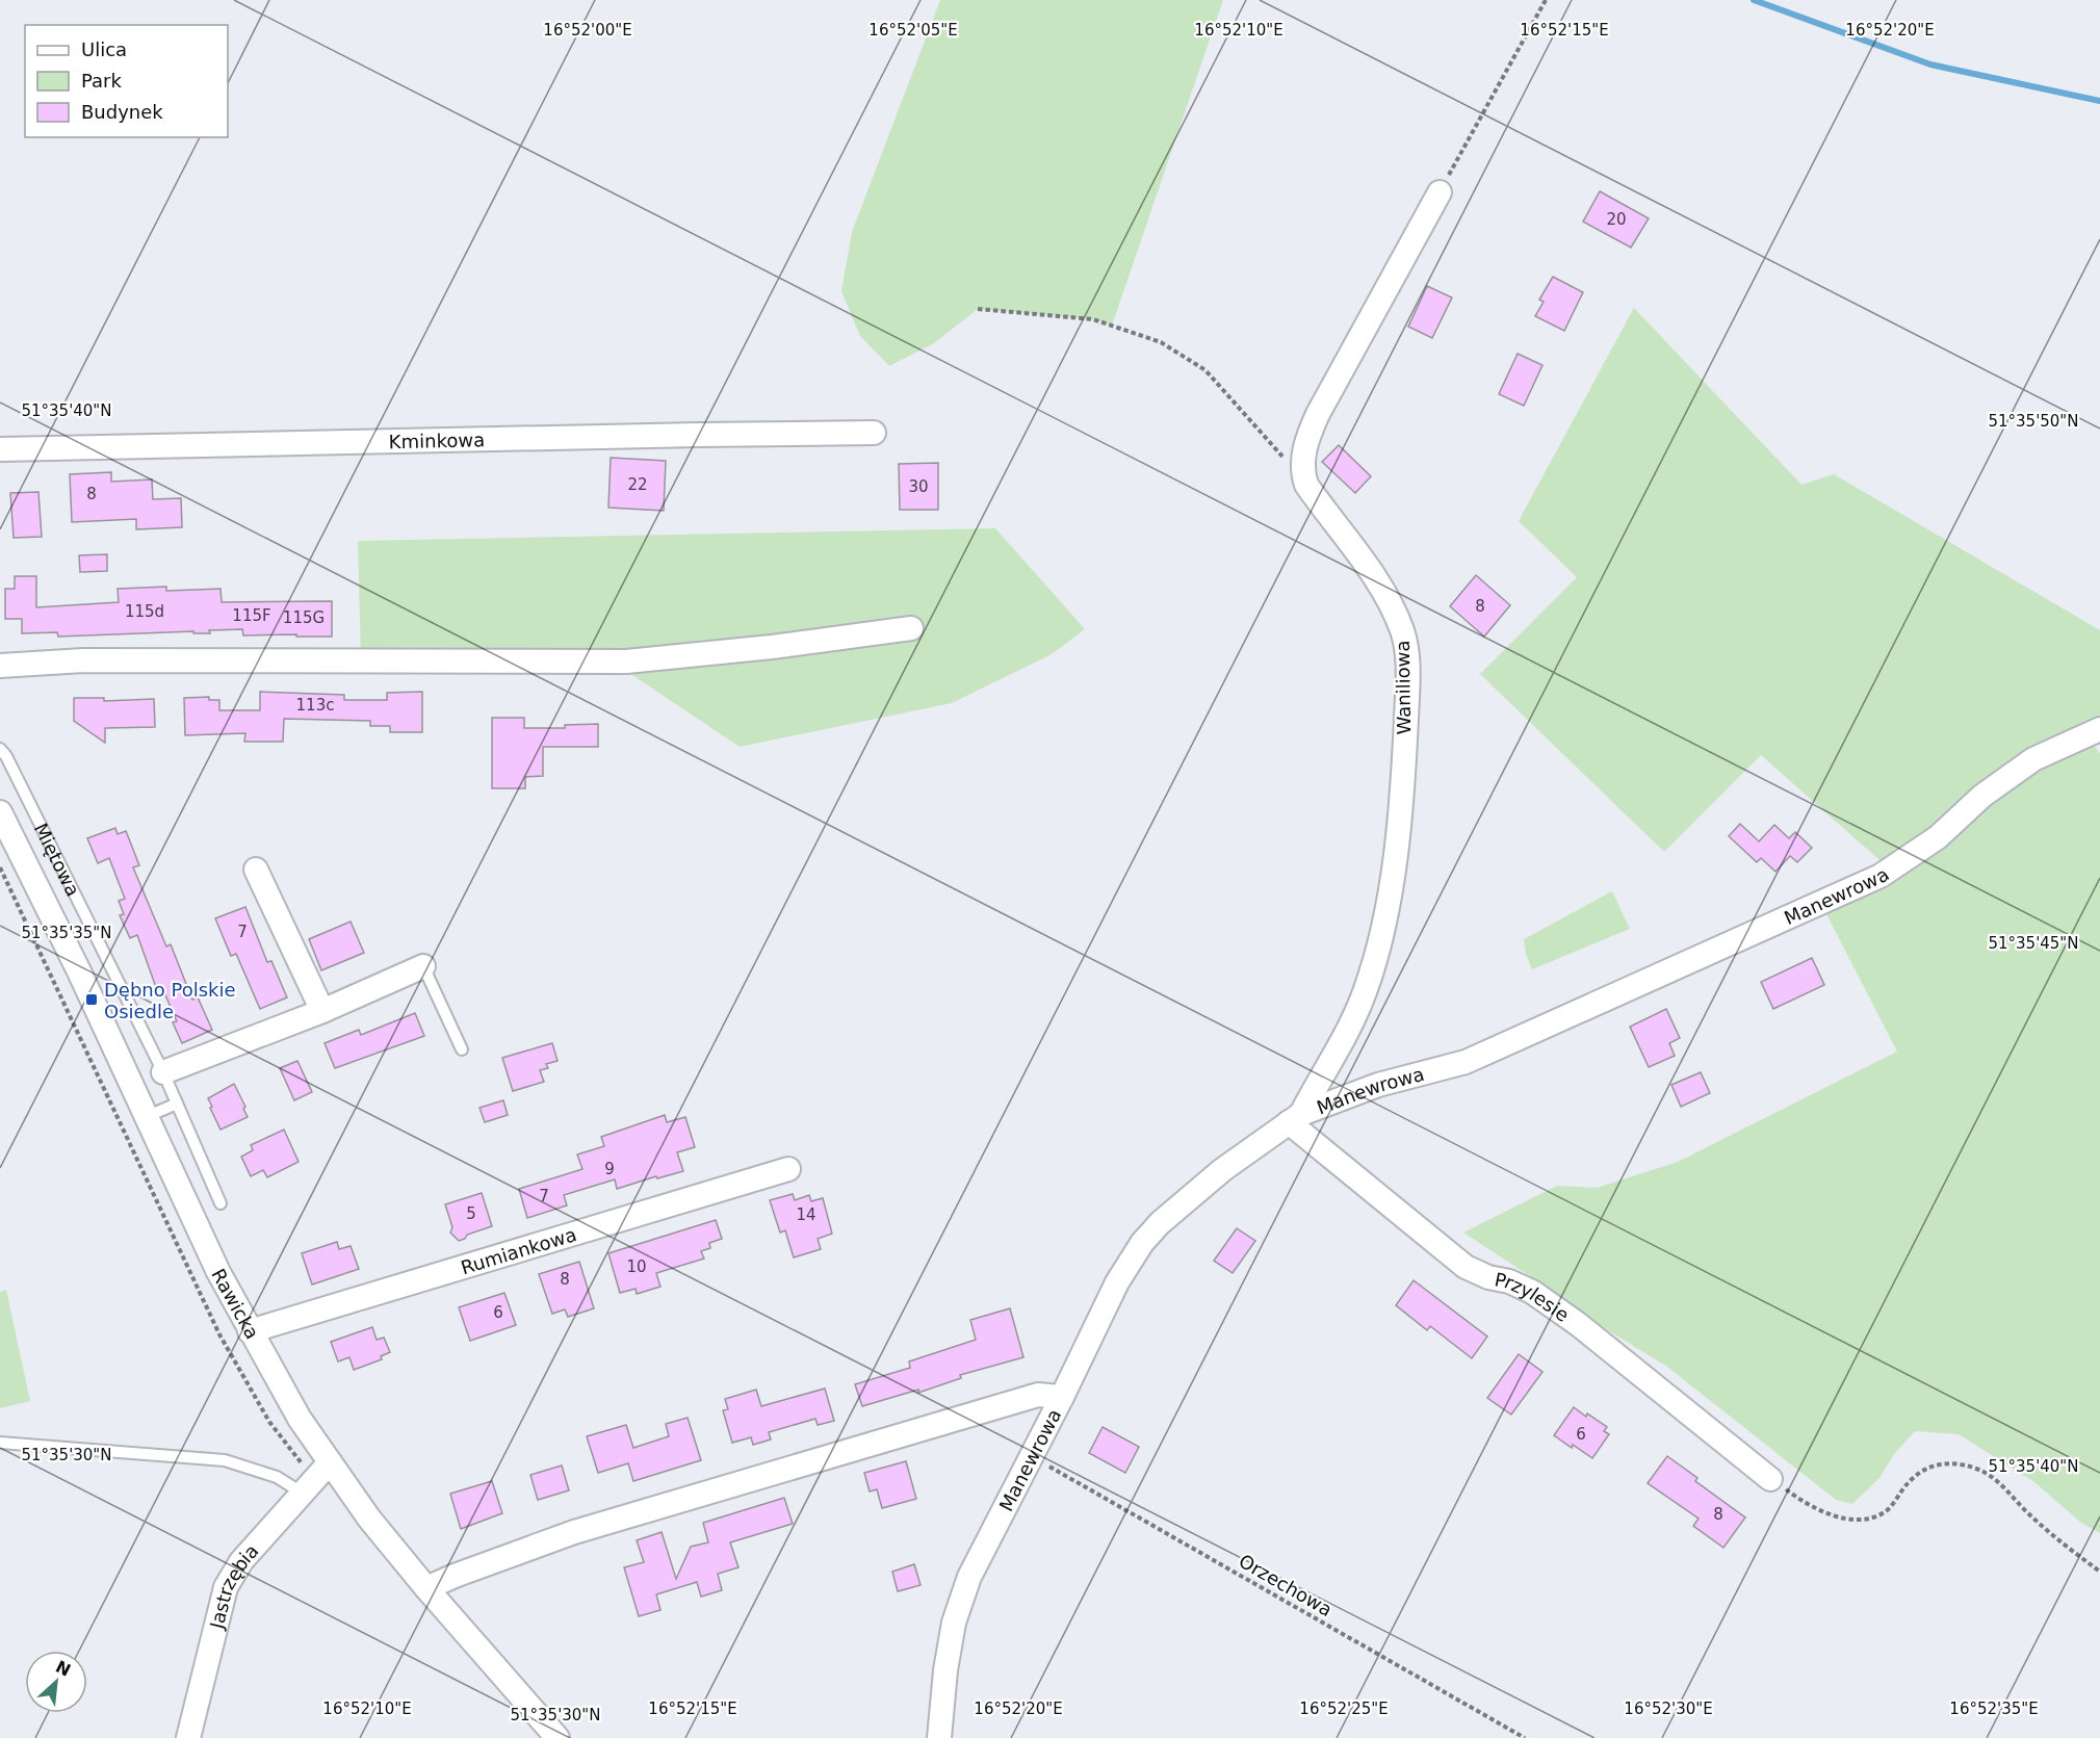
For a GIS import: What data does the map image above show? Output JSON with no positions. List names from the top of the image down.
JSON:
{
  "streets": {
    "street": [
      "Kminkowa",
      "Waniliowa",
      "Manewrowa",
      "Rumiankowa",
      "Przylesie",
      "Rawicka",
      "Jastrzębia"
    ],
    "lane": ["Miętowa"],
    "path": ["Orzechowa"]
  },
  "crossings": [
    ["Waniliowa", "Manewrowa"],
    ["Waniliowa", "Przylesie"],
    ["Manewrowa", "Przylesie"],
    ["Manewrowa", "Orzechowa"],
    ["Rumiankowa", "Rawicka"],
    ["Rawicka", "Jastrzębia"]
  ],
  "places": {
    "transit": ["Dębno Polskie Osiedle"]
  },
  "house_numbers": [
    "20",
    "22",
    "30",
    "8",
    "8",
    "115d",
    "115F",
    "115G",
    "113c",
    "7",
    "9",
    "7",
    "5",
    "14",
    "10",
    "8",
    "6",
    "6",
    "8"
  ],
  "legend": ["Ulica", "Park", "Budynek"],
  "north": "top right",
  "coordinates": [
    "16°52'00\"E",
    "16°52'05\"E",
    "16°52'10\"E",
    "16°52'15\"E",
    "16°52'20\"E",
    "51°35'40\"N",
    "51°35'50\"N",
    "51°35'35\"N",
    "51°35'45\"N",
    "51°35'30\"N",
    "16°52'25\"E",
    "16°52'30\"E",
    "16°52'35\"E"
  ]
}
